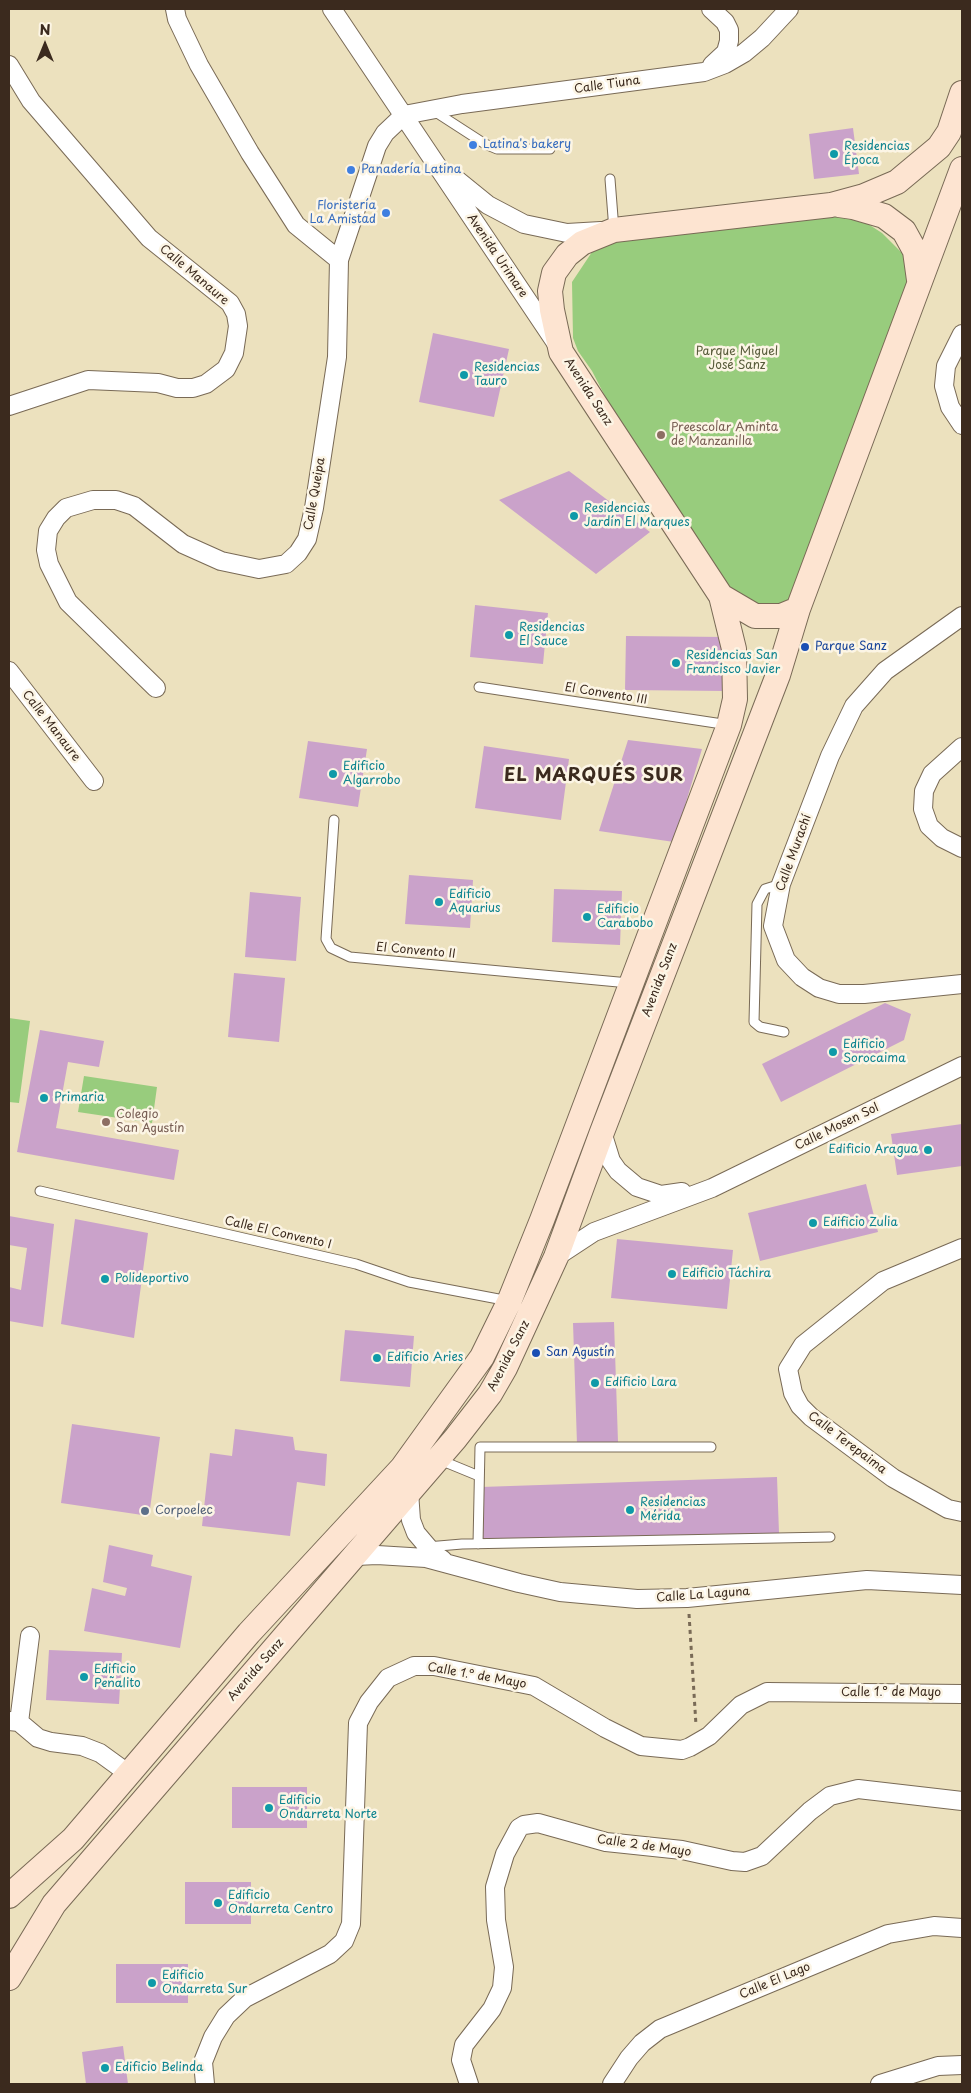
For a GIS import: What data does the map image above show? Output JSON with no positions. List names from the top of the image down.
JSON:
{
  "streets": {
    "street": [
      "Calle Tiuna",
      "Avenida Urimare",
      "Calle Manaure",
      "Avenida Sanz",
      "Calle Queipa",
      "Calle Murachí",
      "Calle Mosen Sol",
      "Calle Terepaima",
      "Calle La Laguna",
      "Calle 1.° de Mayo",
      "Calle 2 de Mayo",
      "Calle El Lago"
    ],
    "lane": ["El Convento III", "El Convento II", "Calle El Convento I"]
  },
  "crossings": [
    ["Calle Tiuna", "Avenida Urimare"],
    ["Calle Tiuna", "Calle Queipa"],
    ["Avenida Urimare", "Avenida Sanz"],
    ["Avenida Urimare", "Calle Queipa"],
    ["Avenida Sanz", "El Convento III"],
    ["Avenida Sanz", "El Convento II"],
    ["Avenida Sanz", "Calle Mosen Sol"],
    ["Avenida Sanz", "Calle El Convento I"],
    ["Avenida Sanz", "Calle La Laguna"]
  ],
  "districts": ["EL MARQUÉS SUR"],
  "parks": ["Parque Miguel José Sanz"],
  "places": [
    "Latina's bakery",
    "Residencias Época",
    "Panadería Latina",
    "Floristería La Amistad",
    "Residencias Tauro",
    "Preescolar Aminta de Manzanilla",
    "Residencias Jardín El Marques",
    "Residencias El Sauce",
    "Parque Sanz",
    "Residencias San Francisco Javier",
    "Edificio Algarrobo",
    "Edificio Aquarius",
    "Edificio Carabobo",
    "Edificio Sorocaima",
    "Primaria",
    "Colegio San Agustín",
    "Edificio Aragua",
    "Edificio Zulia",
    "Edificio Táchira",
    "Polideportivo",
    "San Agustín",
    "Edificio Aries",
    "Edificio Lara",
    "Residencias Mérida",
    "Corpoelec",
    "Edificio Peñalito",
    "Edificio Ondarreta Norte",
    "Edificio Ondarreta Centro",
    "Edificio Ondarreta Sur",
    "Edificio Belinda"
  ],
  "north": "top"
}
